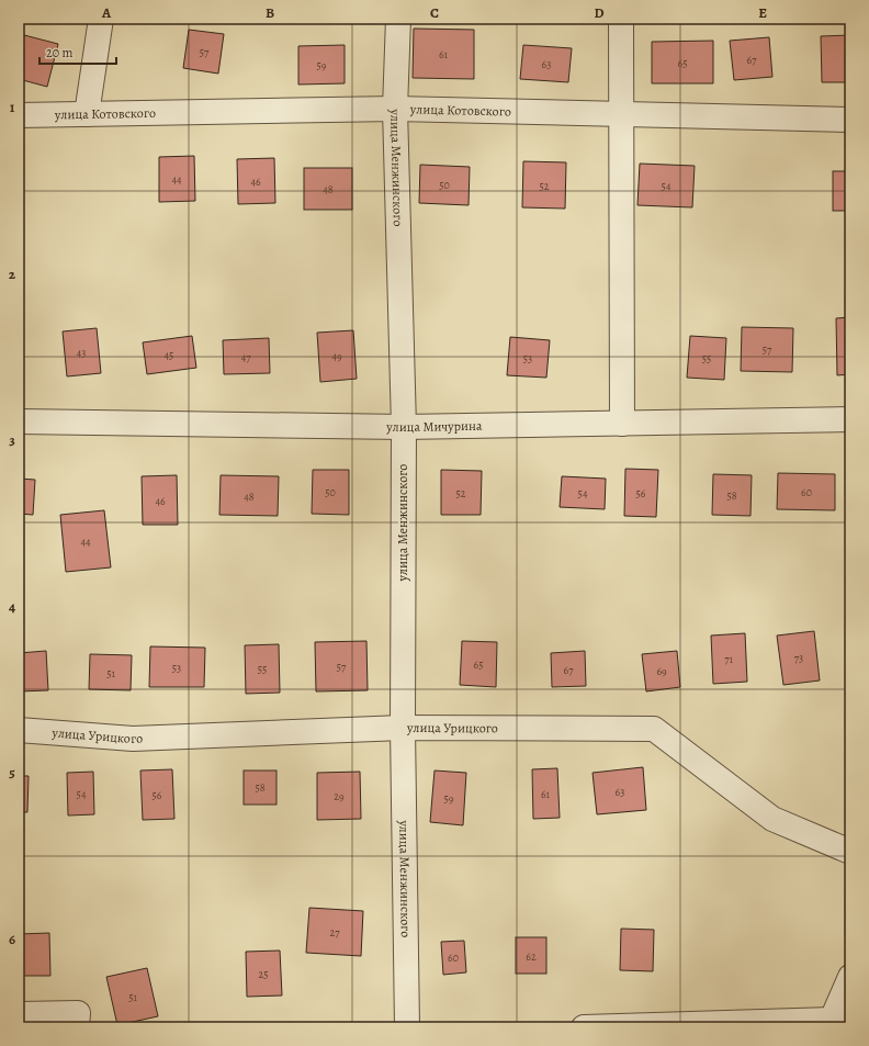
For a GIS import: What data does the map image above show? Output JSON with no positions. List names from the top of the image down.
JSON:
{
  "streets": {
    "street": [
      "улица Котовского",
      "улица Менжинского",
      "улица Мичурина",
      "улица Урицкого"
    ]
  },
  "crossings": [
    ["улица Котовского", "улица Менжинского"],
    ["улица Менжинского", "улица Мичурина"],
    ["улица Менжинского", "улица Урицкого"]
  ],
  "house_numbers": [
    "57",
    "61",
    "67",
    "65",
    "63",
    "59",
    "44",
    "46",
    "50",
    "52",
    "54",
    "48",
    "57",
    "43",
    "45",
    "49",
    "47",
    "53",
    "55",
    "50",
    "60",
    "52",
    "54",
    "56",
    "58",
    "48",
    "46",
    "44",
    "73",
    "71",
    "65",
    "57",
    "53",
    "55",
    "67",
    "69",
    "51",
    "58",
    "63",
    "54",
    "61",
    "56",
    "29",
    "59",
    "27",
    "62",
    "60",
    "25",
    "51"
  ],
  "scale_bar": "20 m",
  "grid": {
    "columns": [
      "A",
      "B",
      "C",
      "D",
      "E"
    ],
    "rows": [
      "1",
      "2",
      "3",
      "4",
      "5",
      "6"
    ]
  }
}
